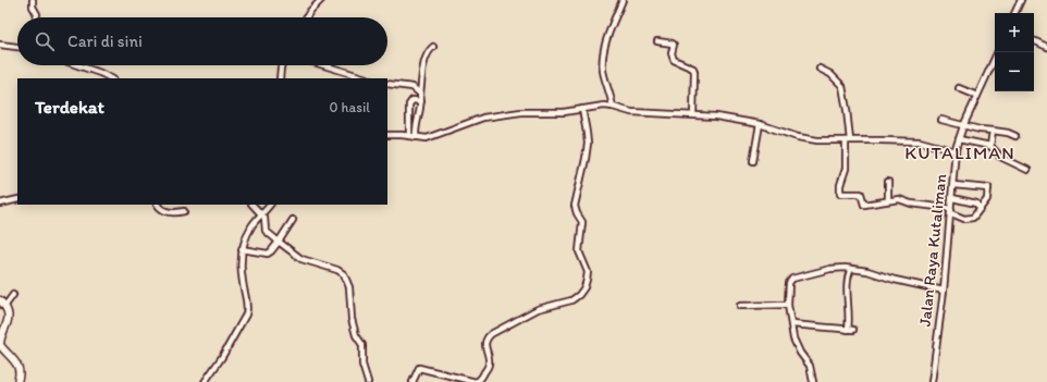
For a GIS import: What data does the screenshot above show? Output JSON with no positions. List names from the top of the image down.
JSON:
{
  "streets": {
    "street": ["Jalan Raya Kutaliman"]
  },
  "districts": ["KUTALIMAN"],
  "page": {
    "map_buttons": ["+", "−"],
    "search": "Cari di sini",
    "heading": ["Terdekat", "0 hasil"]
  }
}
